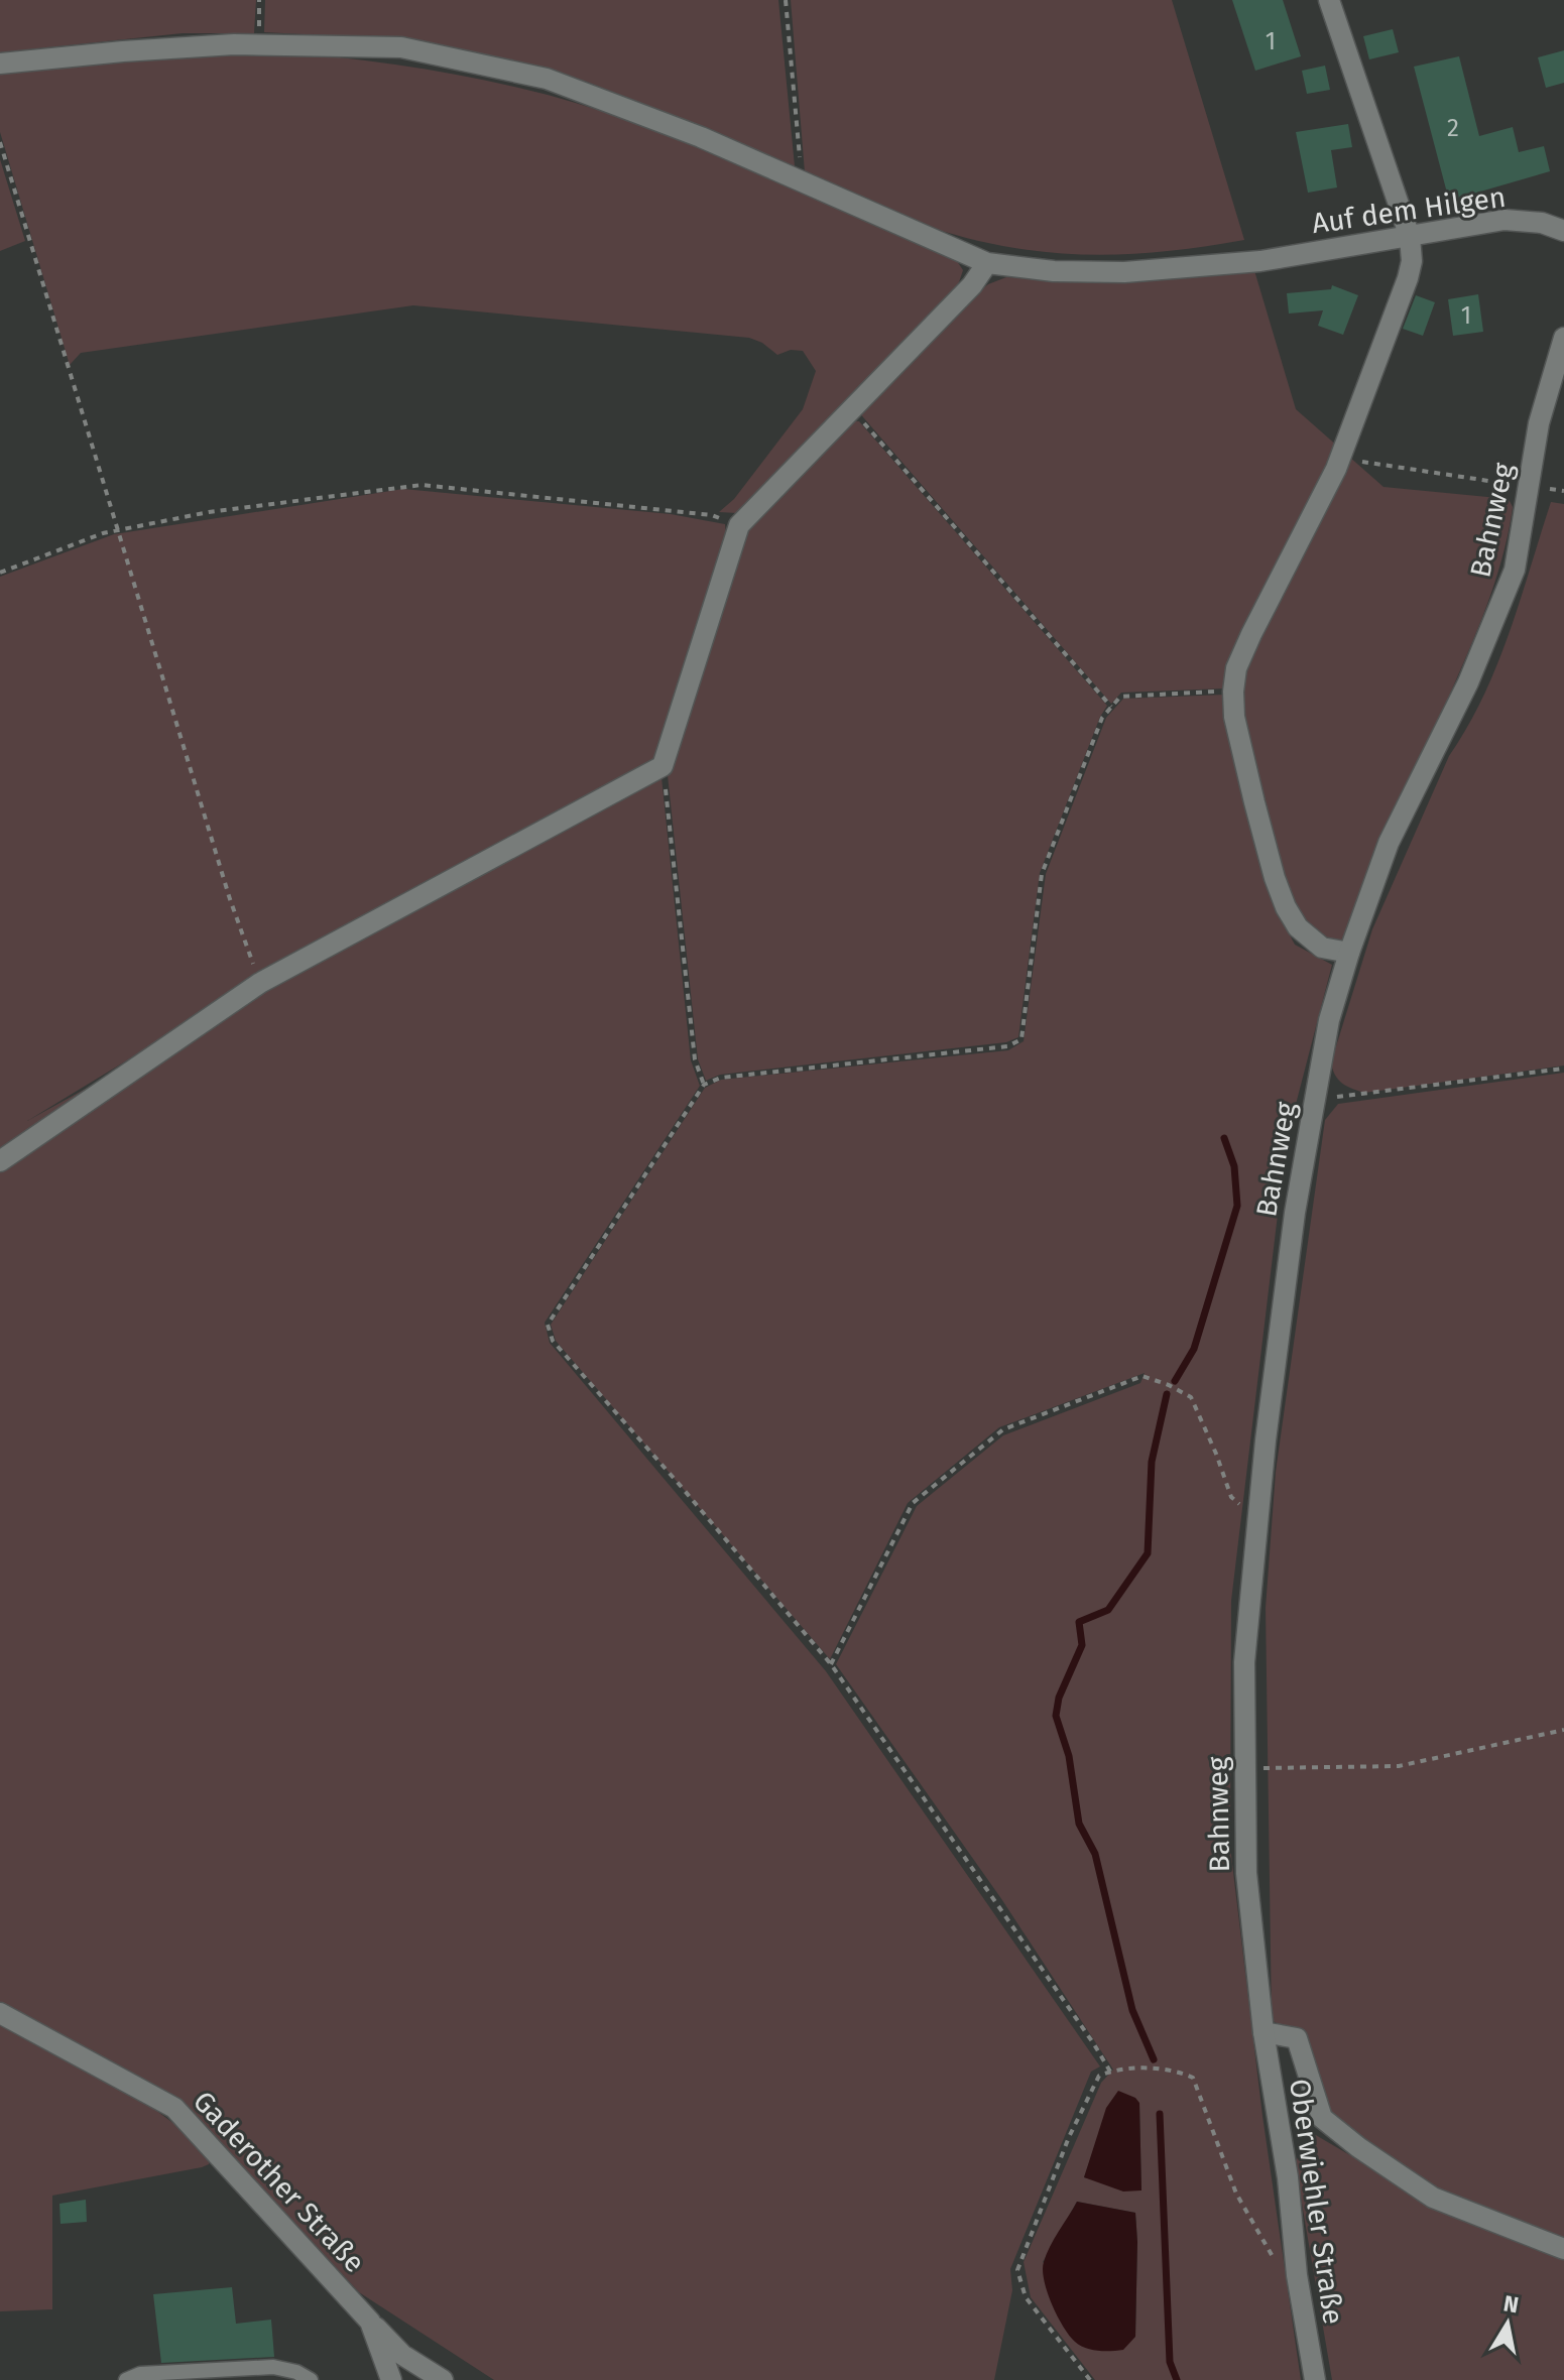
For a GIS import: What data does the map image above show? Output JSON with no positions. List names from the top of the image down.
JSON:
{
  "streets": {
    "street": [
      "Auf dem Hilgen",
      "Bahnweg",
      "Gaderother Straße",
      "Oberwiehler Straße"
    ]
  },
  "crossings": [
    ["Bahnweg", "Oberwiehler Straße"]
  ],
  "house_numbers": ["1", "2", "1"],
  "north": "top"
}
